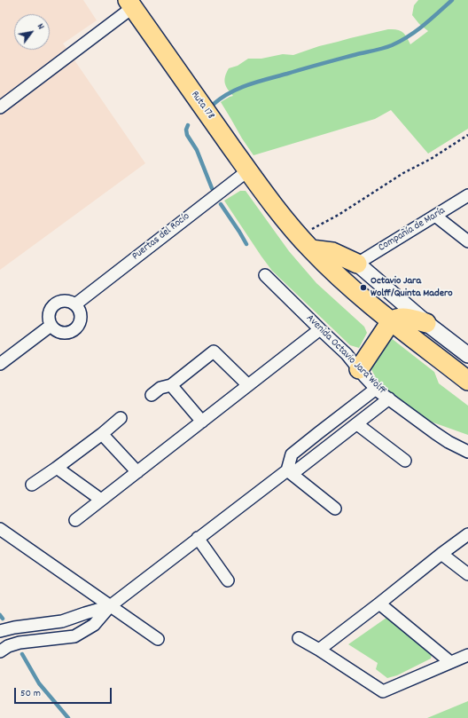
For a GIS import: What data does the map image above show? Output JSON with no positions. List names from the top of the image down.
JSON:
{
  "streets": {
    "main road": ["Ruta 178"],
    "street": ["Compañía de María", "Puertas del Rocío", "Avenida Octavio Jara Wolff"]
  },
  "crossings": [
    ["Ruta 178", "Puertas del Rocío"]
  ],
  "places": ["Octavio Jara Wolff/Quinta Madero"],
  "scale_bar": "50 m",
  "north": "top right"
}
